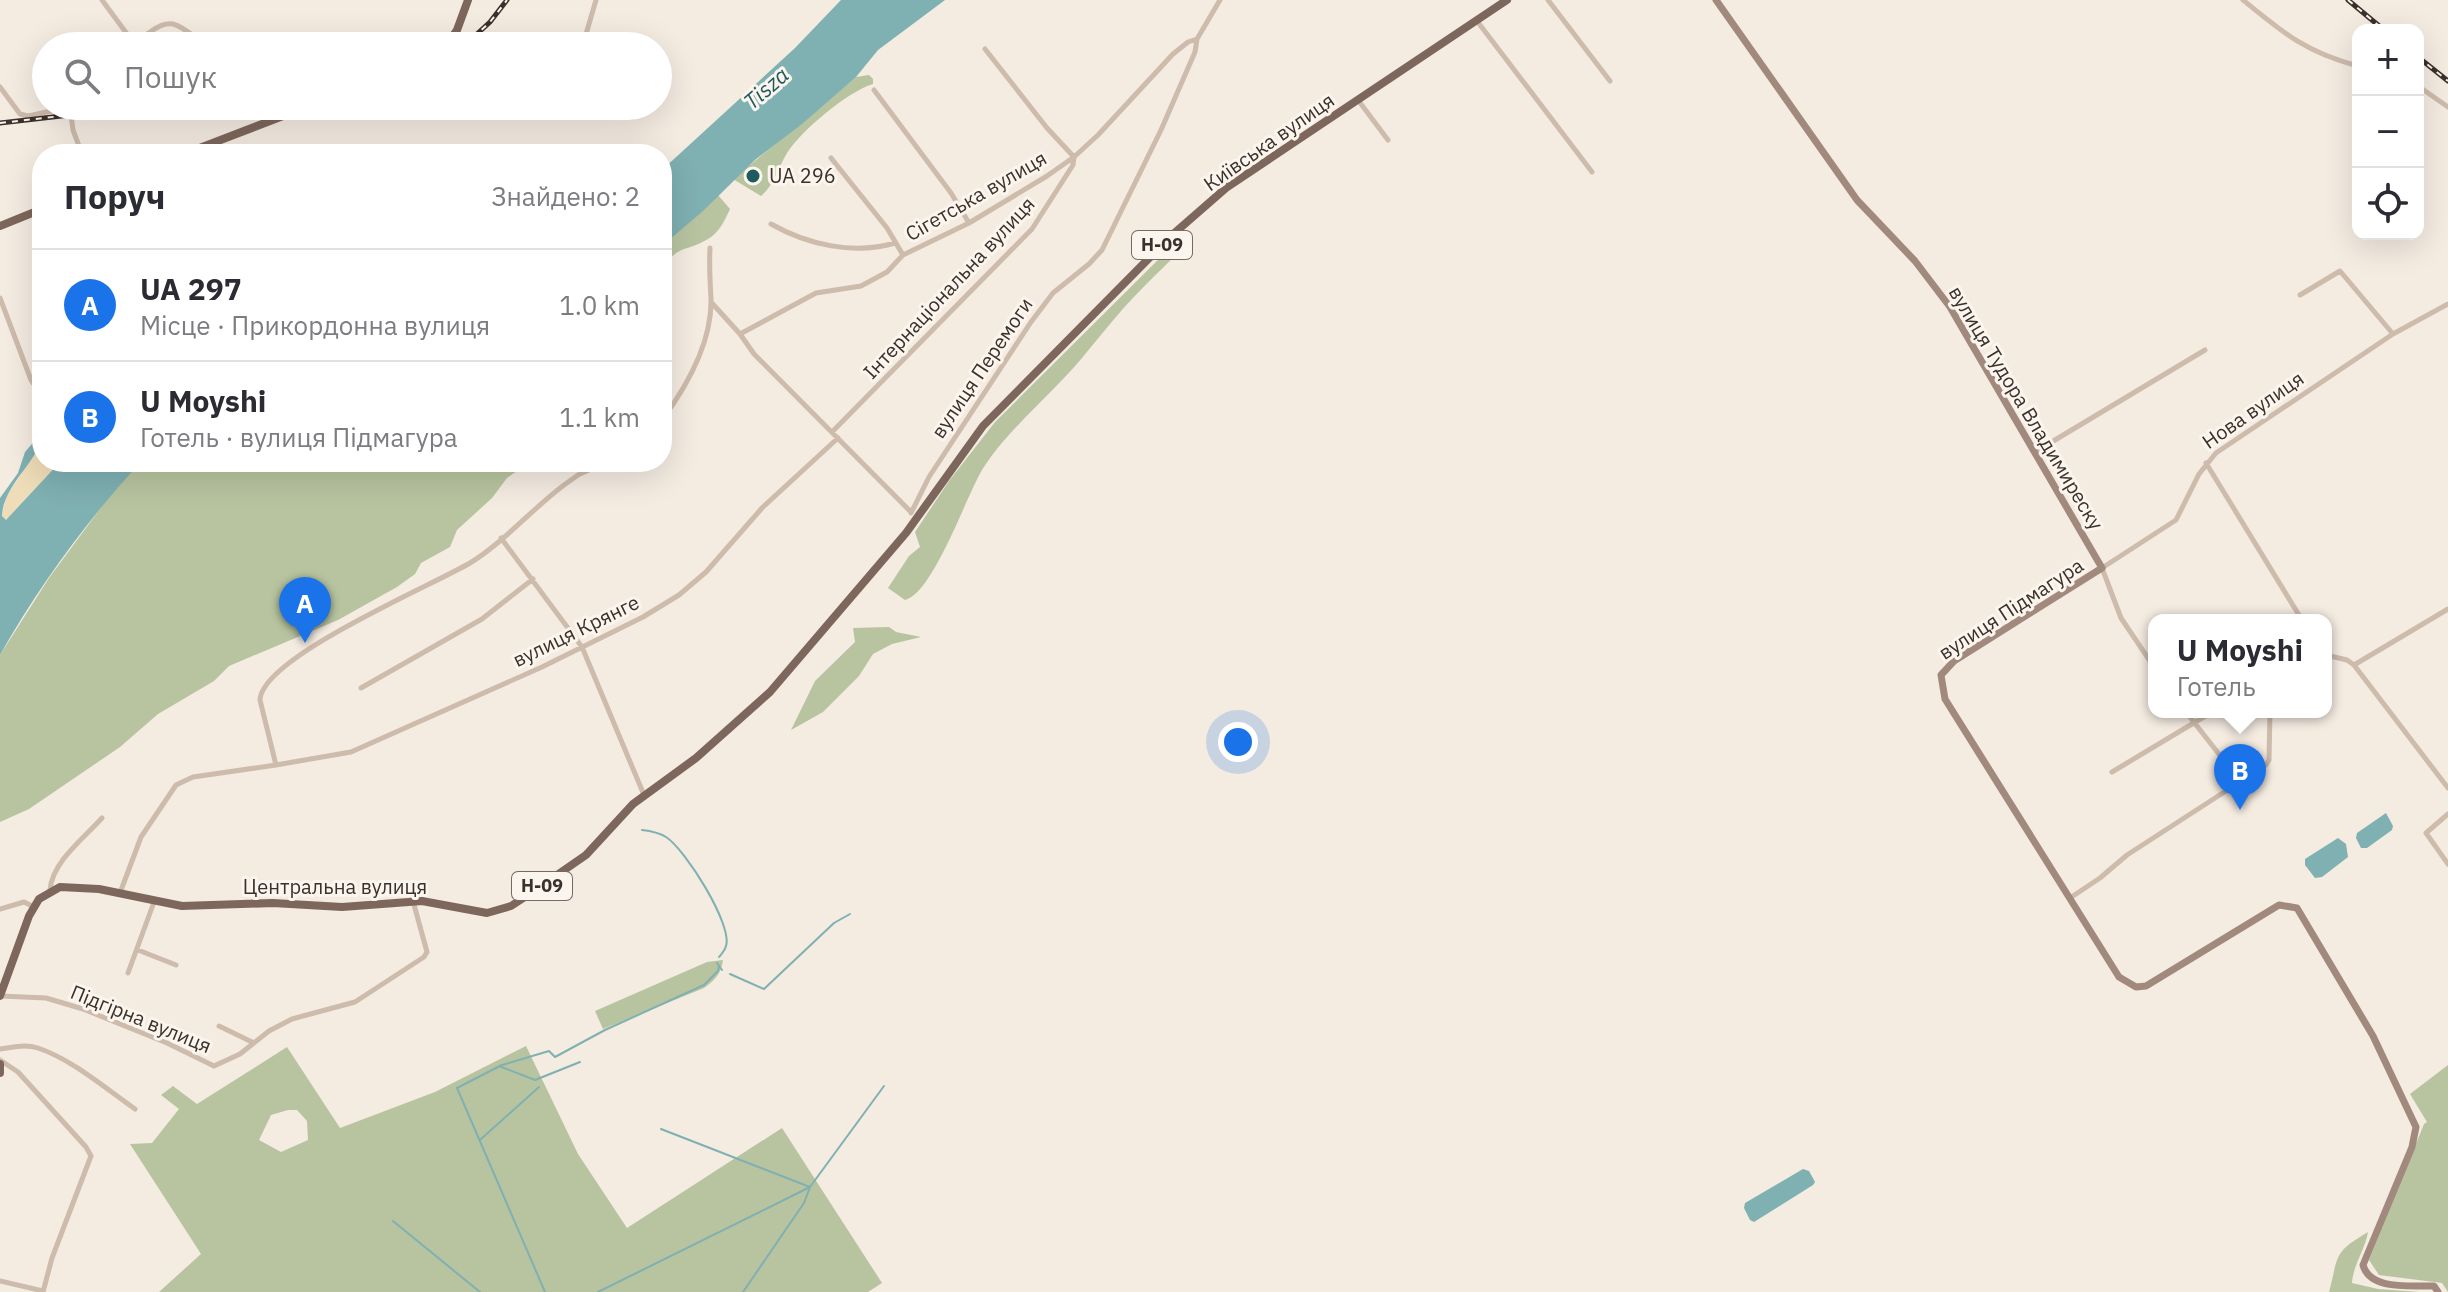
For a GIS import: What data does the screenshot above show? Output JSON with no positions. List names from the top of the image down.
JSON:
{
  "streets": {
    "main road": ["Київська вулиця", "Н-09", "Центральна вулиця"],
    "street": [
      "Сігетська вулиця",
      "Інтернаціональна вулиця",
      "вулиця Перемоги",
      "вулиця Тудора Владимиреску",
      "Нова вулиця",
      "вулиця Підмагура",
      "вулиця Крянге",
      "Підгірна вулиця"
    ]
  },
  "crossings": [
    ["Київська вулиця", "вулиця Перемоги"],
    ["Київська вулиця", "Центральна вулиця"],
    ["Сігетська вулиця", "Інтернаціональна вулиця"],
    ["Сігетська вулиця", "вулиця Перемоги"],
    ["вулиця Перемоги", "Центральна вулиця"],
    ["вулиця Тудора Владимиреску", "Нова вулиця"],
    ["вулиця Тудора Владимиреску", "вулиця Підмагура"],
    ["Нова вулиця", "вулиця Підмагура"],
    ["вулиця Крянге", "Центральна вулиця"],
    ["Центральна вулиця", "Підгірна вулиця"]
  ],
  "water": ["Tisza"],
  "places": ["UA 296"],
  "page": {
    "map_buttons": ["+", "−"],
    "search": "Пошук",
    "heading": ["Поруч", "Знайдено: 2"],
    "list": [
      {
        "mark": "A",
        "name": "UA 297",
        "note": "Місце · Прикордонна вулиця",
        "value": "1.0 km"
      },
      {
        "mark": "B",
        "name": "U Moyshi",
        "note": "Готель · вулиця Підмагура",
        "value": "1.1 km"
      }
    ],
    "pins": ["A", "B"],
    "popup": ["U Moyshi", "Готель"]
  }
}
